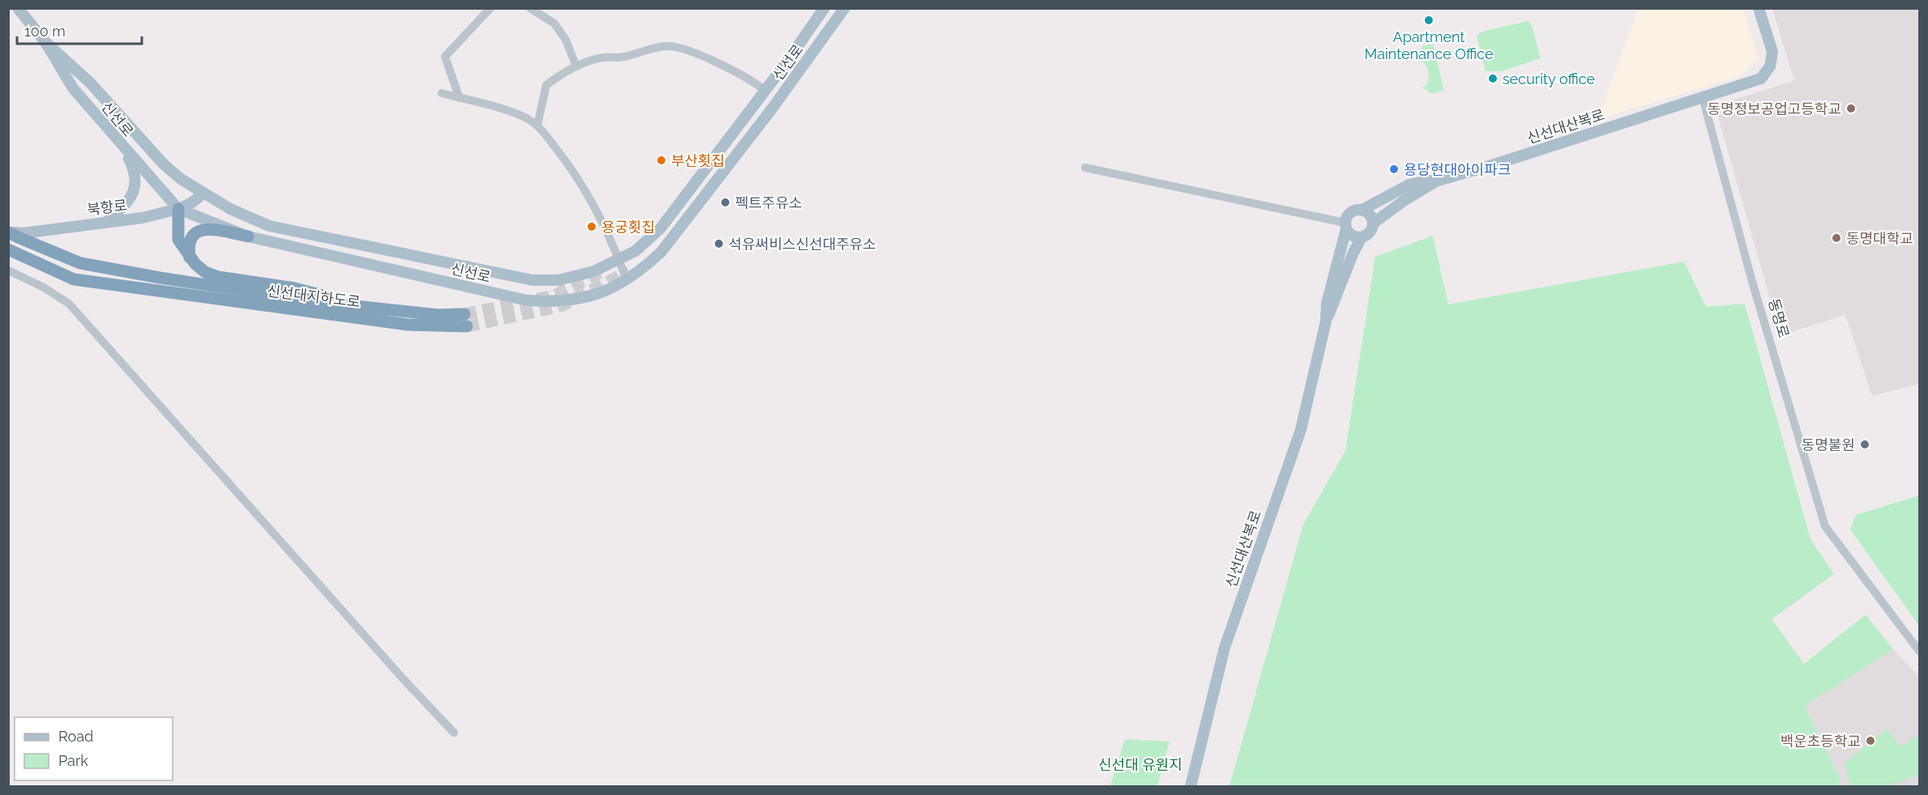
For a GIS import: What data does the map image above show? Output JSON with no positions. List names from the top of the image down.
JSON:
{
  "streets": {
    "highway": ["신선대지하도로"],
    "main road": ["신선로", "신선대산복로", "북항로"],
    "street": ["동명로"]
  },
  "crossings": [
    ["신선로", "북항로"],
    ["신선대산복로", "동명로"],
    ["북항로", "신선대지하도로"]
  ],
  "parks": ["신선대 유원지"],
  "places": [
    "Apartment Maintenance Office",
    "security office",
    "동명정보공업고등학교",
    "부산횟집",
    "용당현대아이파크",
    "펙트주유소",
    "용궁횟집",
    "동명대학교",
    "석유써비스신선대주유소",
    "동명불원",
    "백운초등학교"
  ],
  "legend": ["Road", "Park"],
  "scale_bar": "100 m"
}
